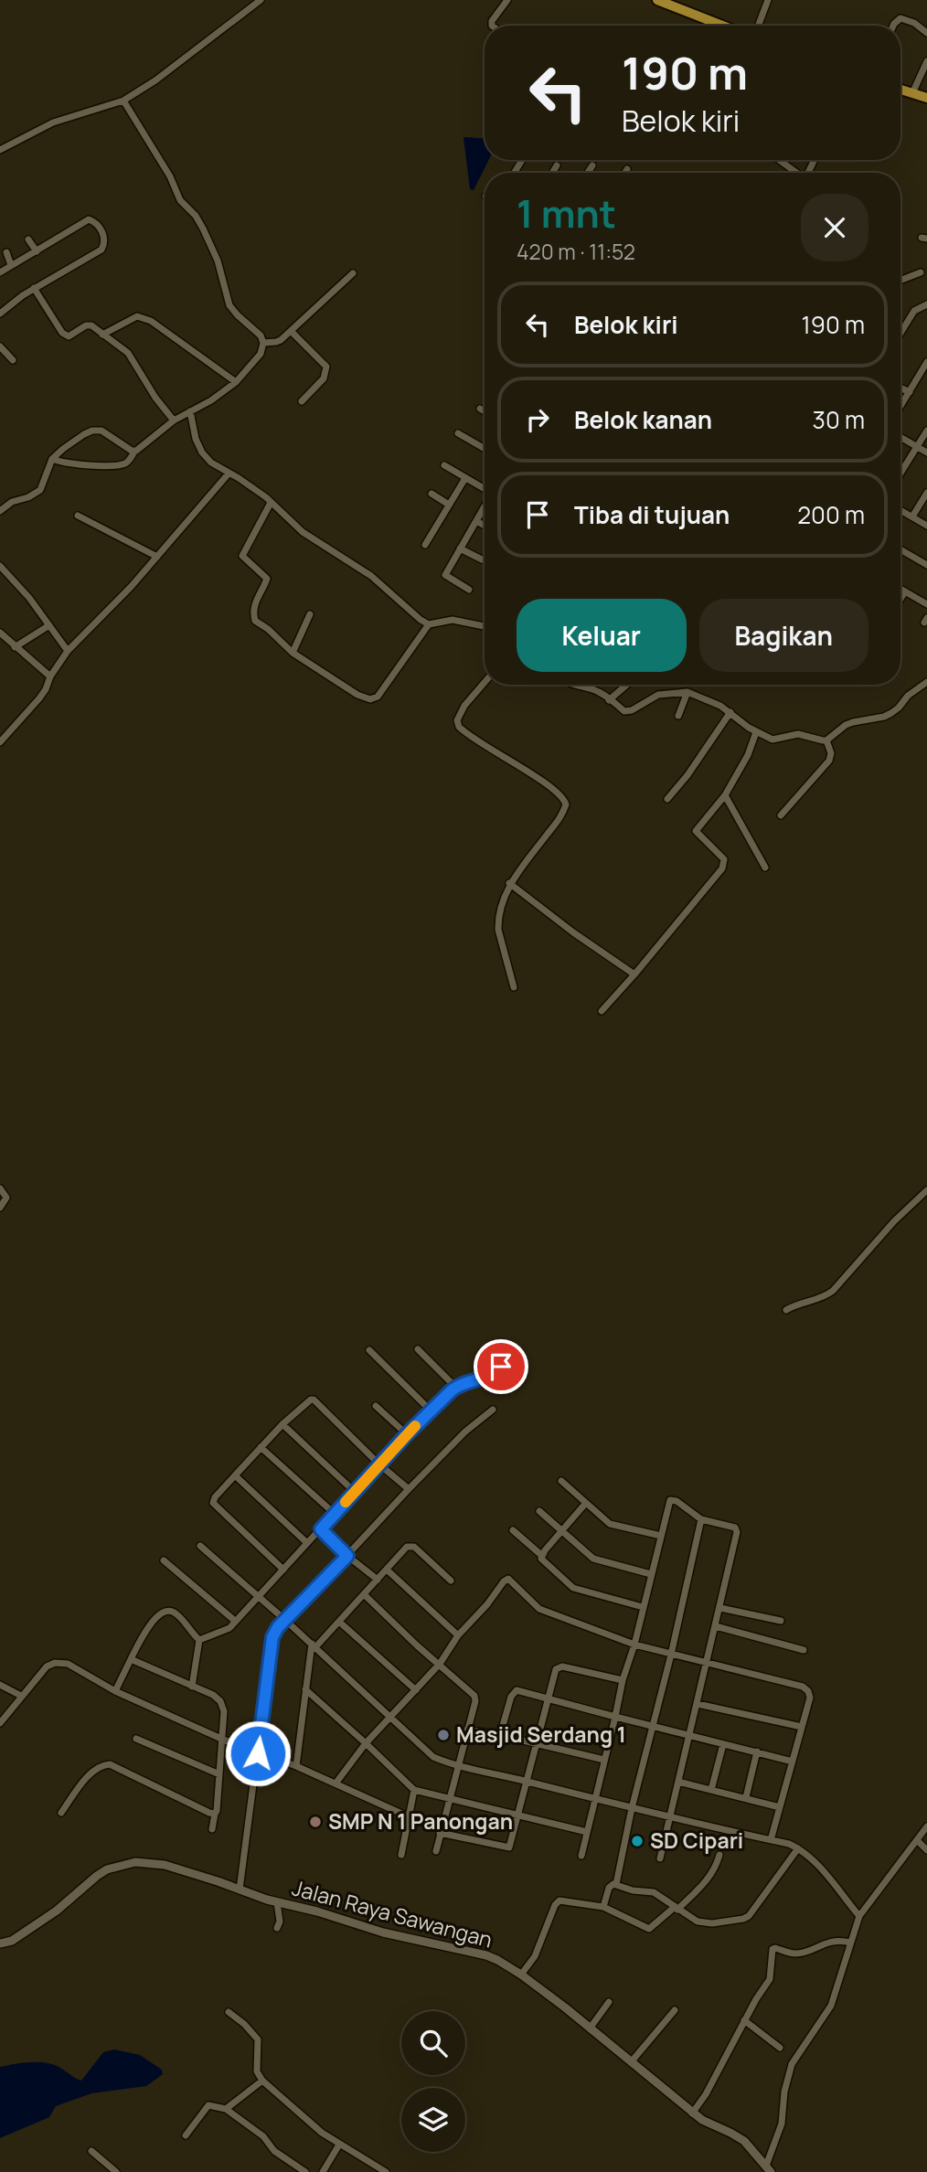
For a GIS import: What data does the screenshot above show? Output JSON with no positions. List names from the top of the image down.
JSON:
{
  "streets": {
    "street": ["Jalan Raya Sawangan"]
  },
  "places": ["Masjid Serdang 1", "SMP N 1 Panongan", "SD Cipari"],
  "page": {
    "turn": ["190 m", "Belok kiri"],
    "heading": ["1 mnt", "420 m · 11:52"],
    "list": [
      {
        "name": "Belok kiri",
        "value": "190 m"
      },
      {
        "name": "Belok kanan",
        "value": "30 m"
      },
      {
        "name": "Tiba di tujuan",
        "value": "200 m"
      }
    ],
    "buttons": ["Keluar", "Bagikan"]
  }
}
